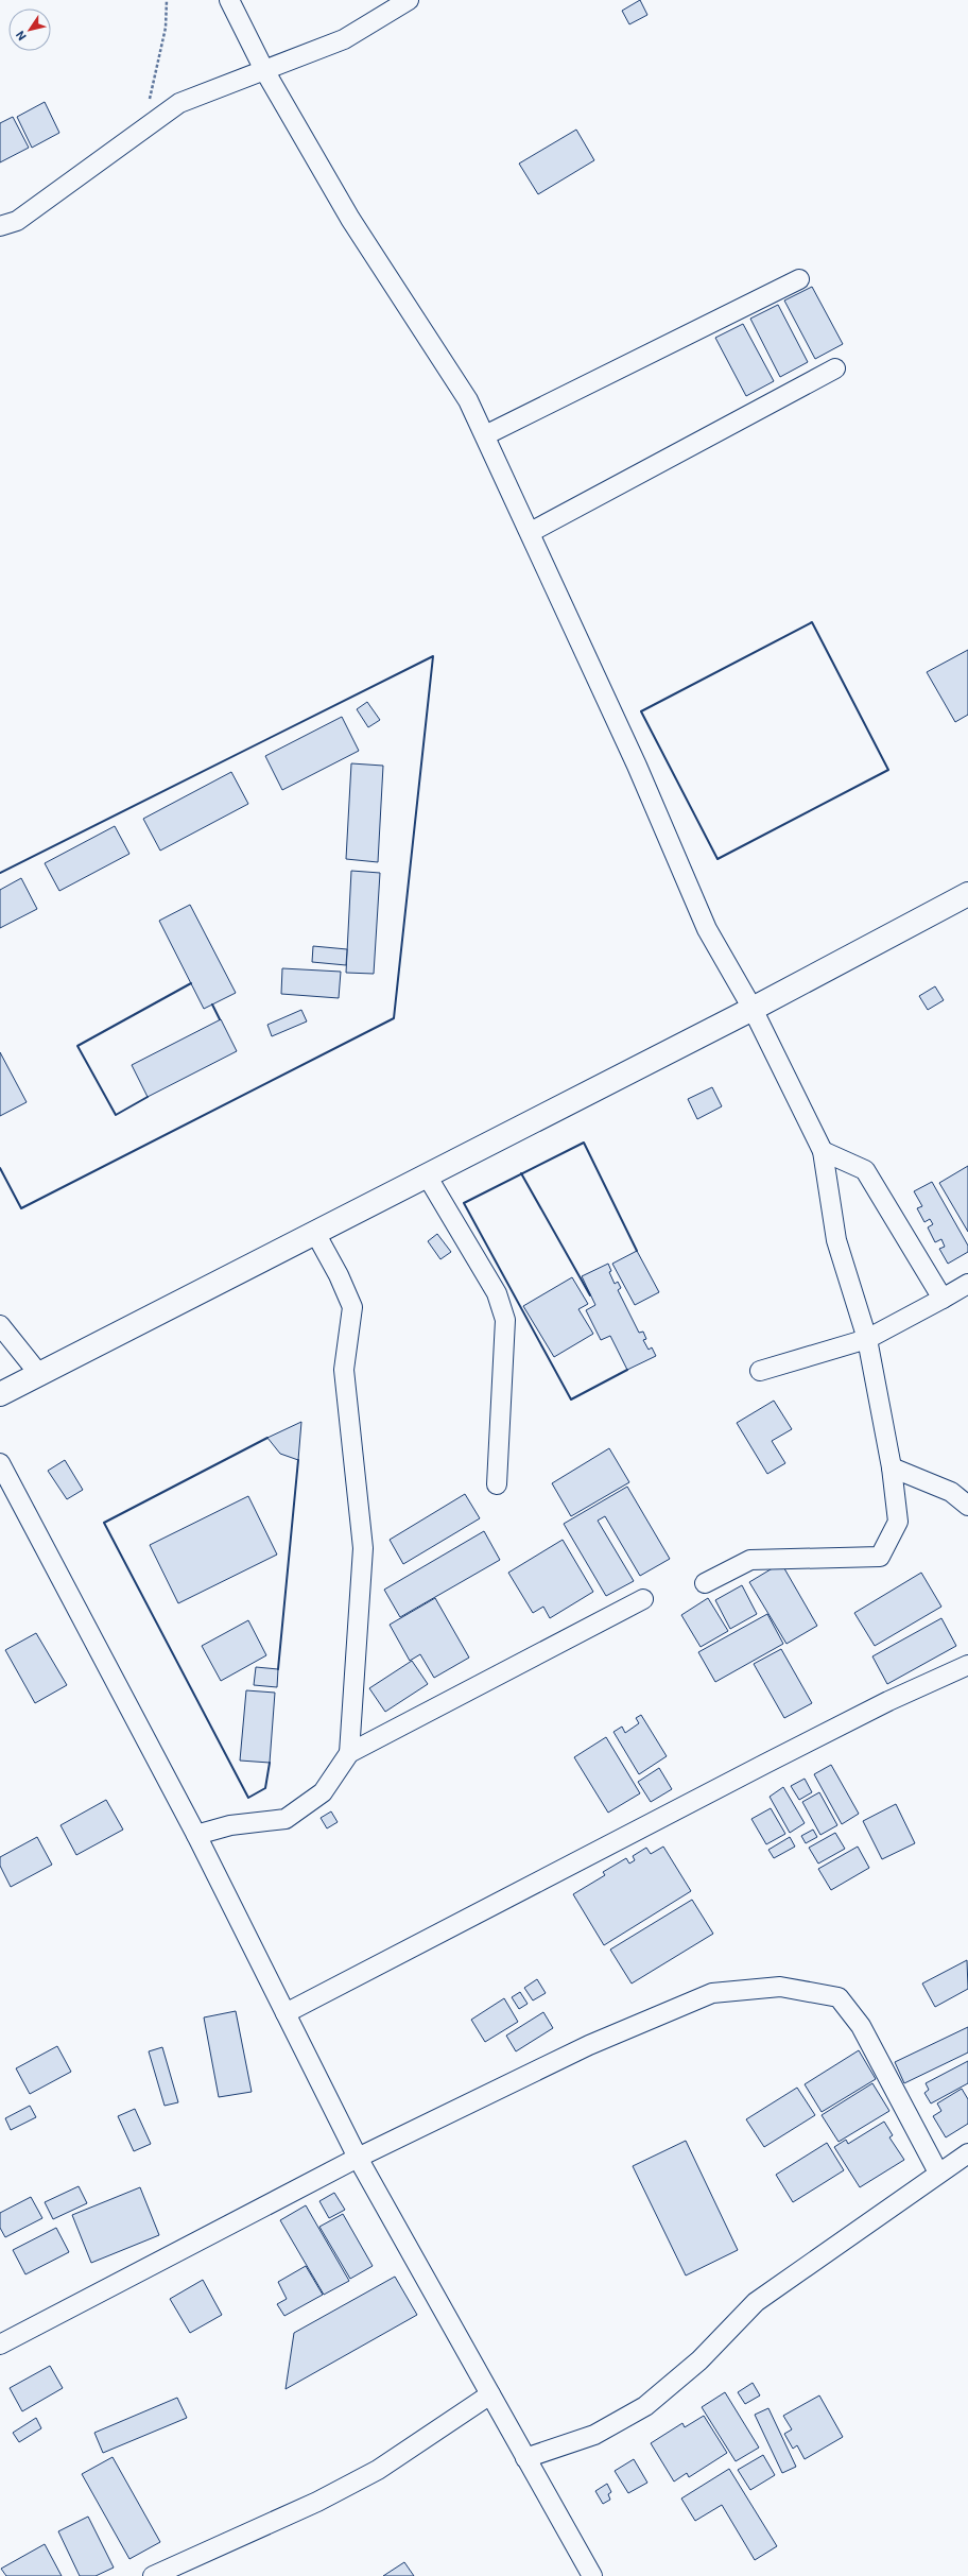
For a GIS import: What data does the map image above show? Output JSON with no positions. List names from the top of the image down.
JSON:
{
  "north": "bottom left"
}
